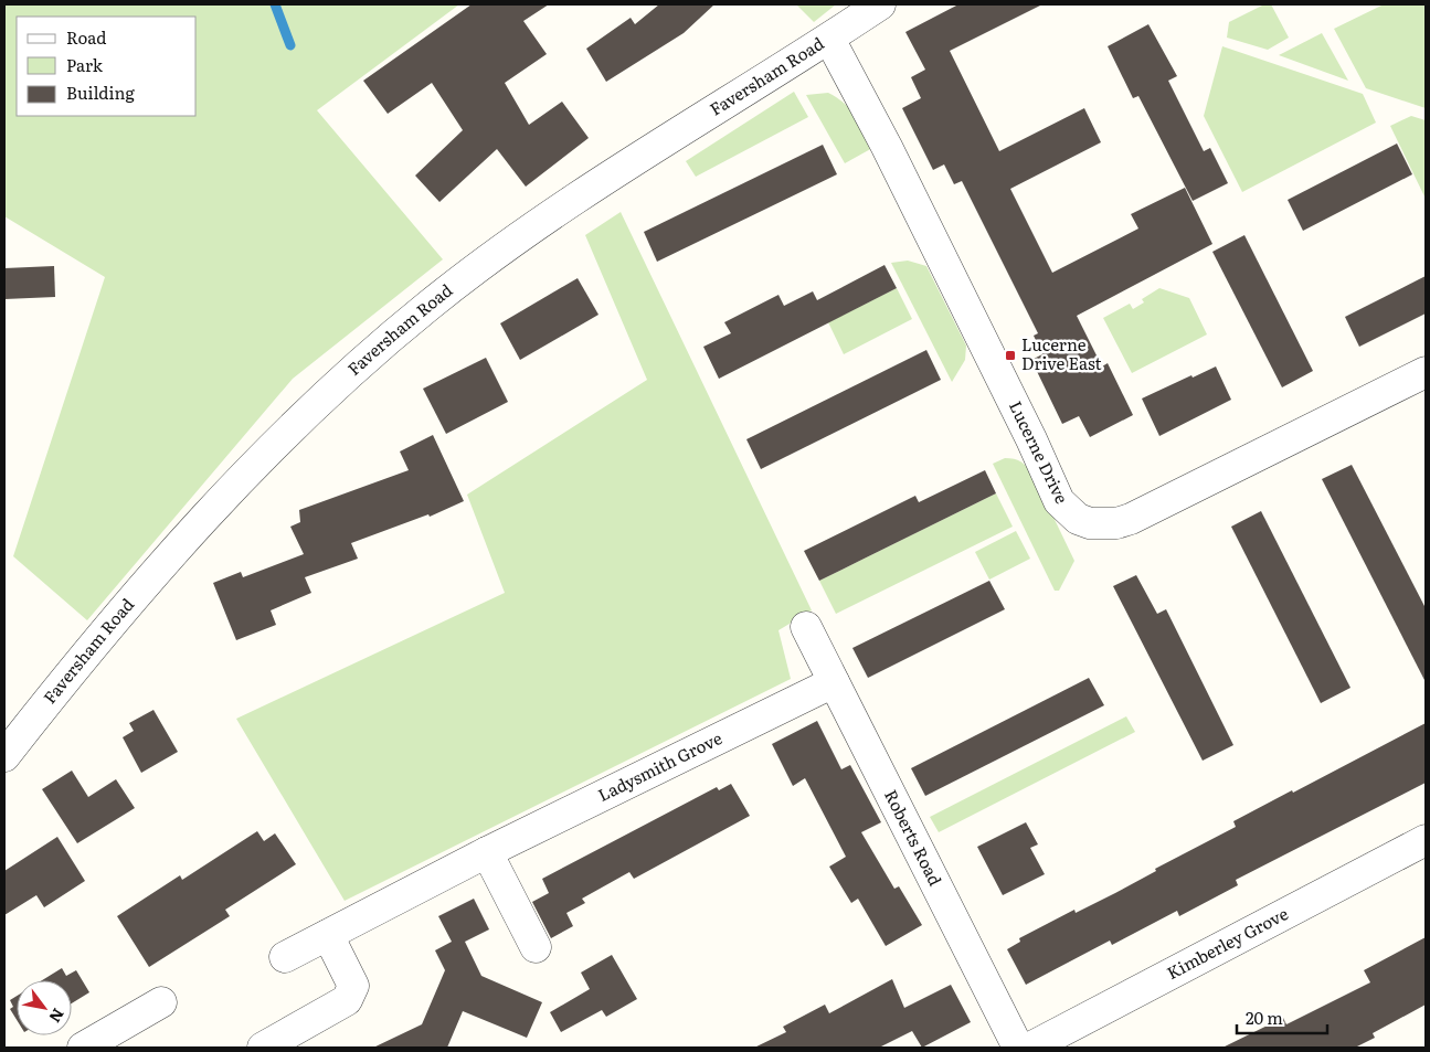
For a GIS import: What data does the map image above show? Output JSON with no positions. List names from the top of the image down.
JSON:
{
  "streets": {
    "street": [
      "Faversham Road",
      "Lucerne Drive",
      "Ladysmith Grove",
      "Roberts Road",
      "Kimberley Grove"
    ]
  },
  "crossings": [
    ["Faversham Road", "Lucerne Drive"],
    ["Ladysmith Grove", "Roberts Road"]
  ],
  "places": {
    "transit": ["Lucerne Drive East"]
  },
  "legend": ["Road", "Park", "Building"],
  "scale_bar": "20 m",
  "north": "bottom right"
}
